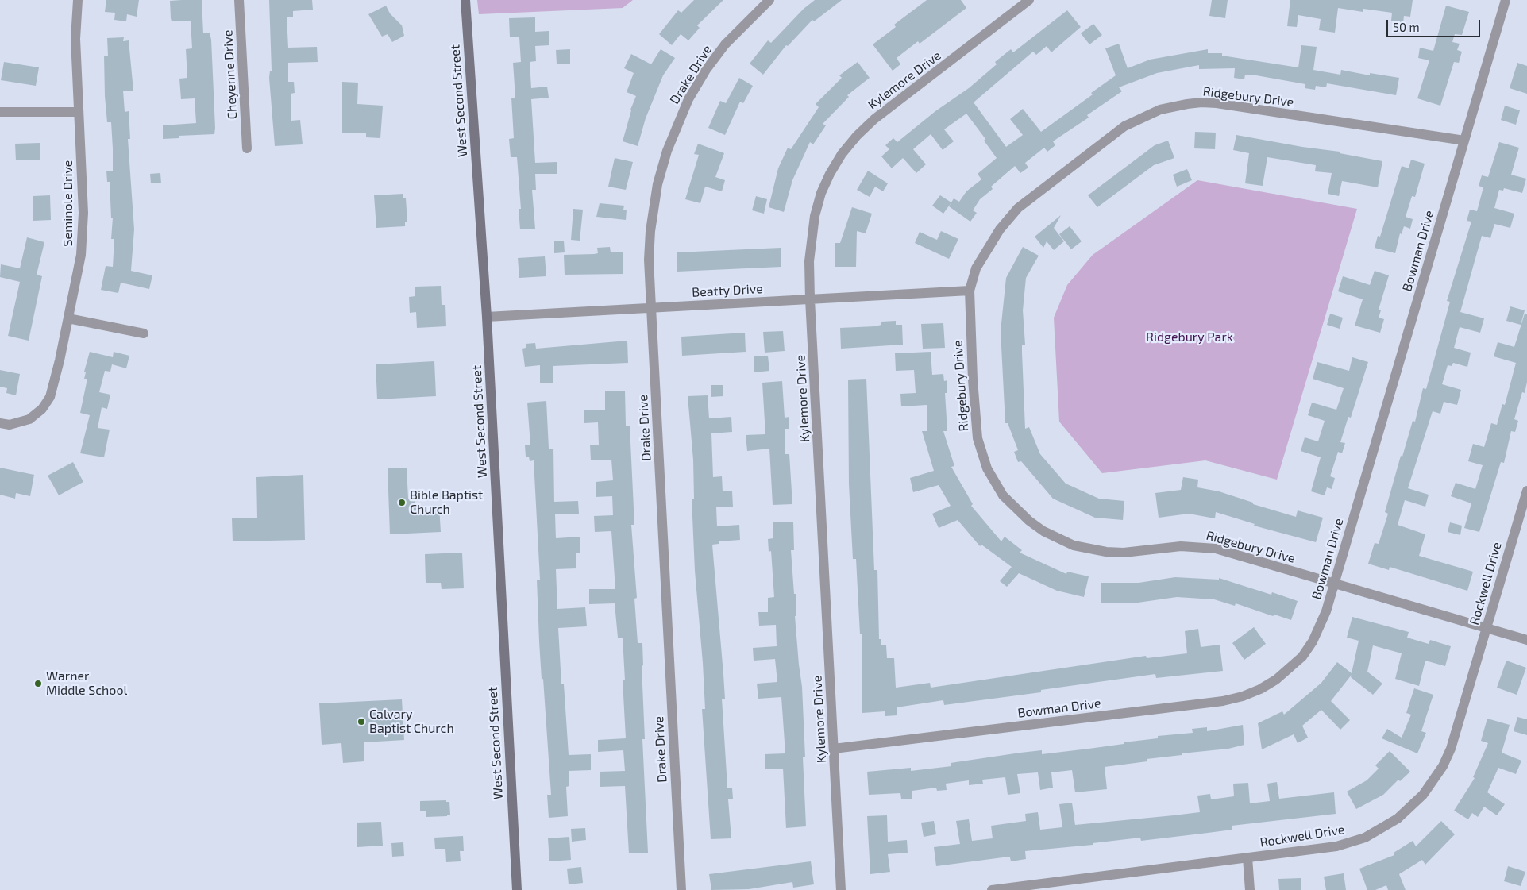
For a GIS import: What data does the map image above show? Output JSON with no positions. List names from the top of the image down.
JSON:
{
  "streets": {
    "main road": ["West Second Street"],
    "street": [
      "Cheyenne Drive",
      "Drake Drive",
      "Kylemore Drive",
      "Ridgebury Drive",
      "Seminole Drive",
      "Bowman Drive",
      "Beatty Drive",
      "Rockwell Drive"
    ]
  },
  "crossings": [
    ["Drake Drive", "Beatty Drive"],
    ["Kylemore Drive", "Bowman Drive"],
    ["Kylemore Drive", "Beatty Drive"],
    ["Ridgebury Drive", "Bowman Drive"],
    ["Ridgebury Drive", "Beatty Drive"],
    ["Ridgebury Drive", "Rockwell Drive"],
    ["West Second Street", "Beatty Drive"]
  ],
  "parks": ["Ridgebury Park"],
  "places": ["Bible Baptist Church", "Warner Middle School", "Calvary Baptist Church"],
  "scale_bar": "50 m"
}
